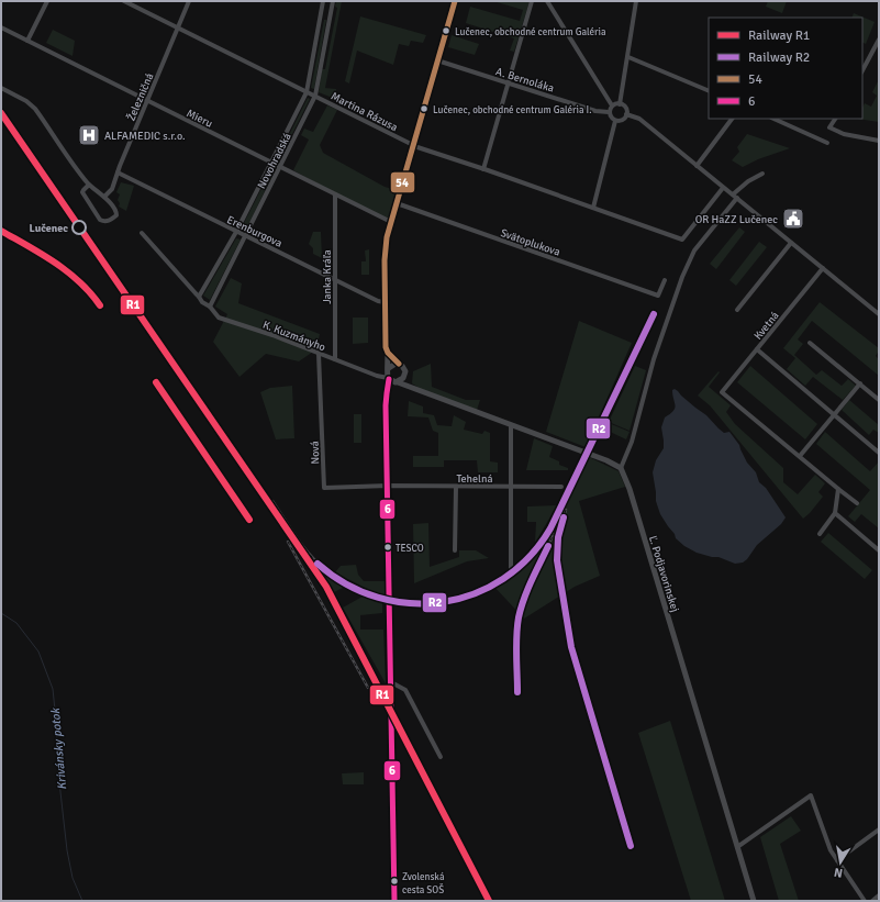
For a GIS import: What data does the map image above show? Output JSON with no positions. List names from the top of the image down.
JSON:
{
  "streets": {
    "street": [
      "A. Bernoláka",
      "Železničná",
      "Martina Rázusa",
      "Mieru",
      "Novohradská",
      "Erenburgova",
      "Svätoplukova",
      "Janka Kráľa",
      "Kvetná",
      "K. Kuzmányho",
      "Nová",
      "Tehelná",
      "Ľ. Podjavorinskej"
    ]
  },
  "crossings": [
    ["Železničná", "Martina Rázusa"],
    ["Železničná", "Mieru"],
    ["Železničná", "Erenburgova"],
    ["Martina Rázusa", "Novohradská"],
    ["Mieru", "Novohradská"],
    ["Mieru", "Janka Kráľa"],
    ["Novohradská", "Erenburgova"],
    ["Novohradská", "K. Kuzmányho"],
    ["Erenburgova", "Janka Kráľa"],
    ["Janka Kráľa", "K. Kuzmányho"],
    ["K. Kuzmányho", "Nová"],
    ["Nová", "Tehelná"]
  ],
  "water": ["Krivánsky potok"],
  "places": {
    "other": [
      "Lučenec, obchodné centrum Galéria",
      "Lučenec, obchodné centrum Galéria I.",
      "Lučenec",
      "TESCO",
      "Zvolenská cesta SOŠ"
    ],
    "hospital": ["ALFAMEDIC s.r.o."],
    "public building": ["OR HaZZ Lučenec"]
  },
  "lines": [
    "transit line 54",
    "rail line R1",
    "rail line R2",
    "transit line 6"
  ],
  "legend": [
    "Railway R1",
    "Railway R2",
    "54",
    "6"
  ],
  "north": "bottom"
}
